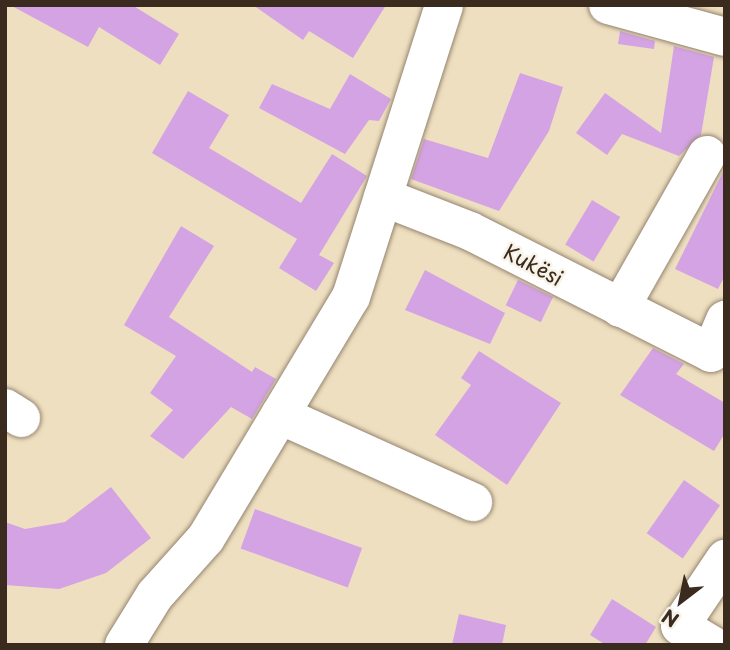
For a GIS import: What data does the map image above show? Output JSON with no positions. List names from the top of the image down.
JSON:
{
  "streets": {
    "street": ["Kukësi"]
  },
  "north": "bottom left"
}
